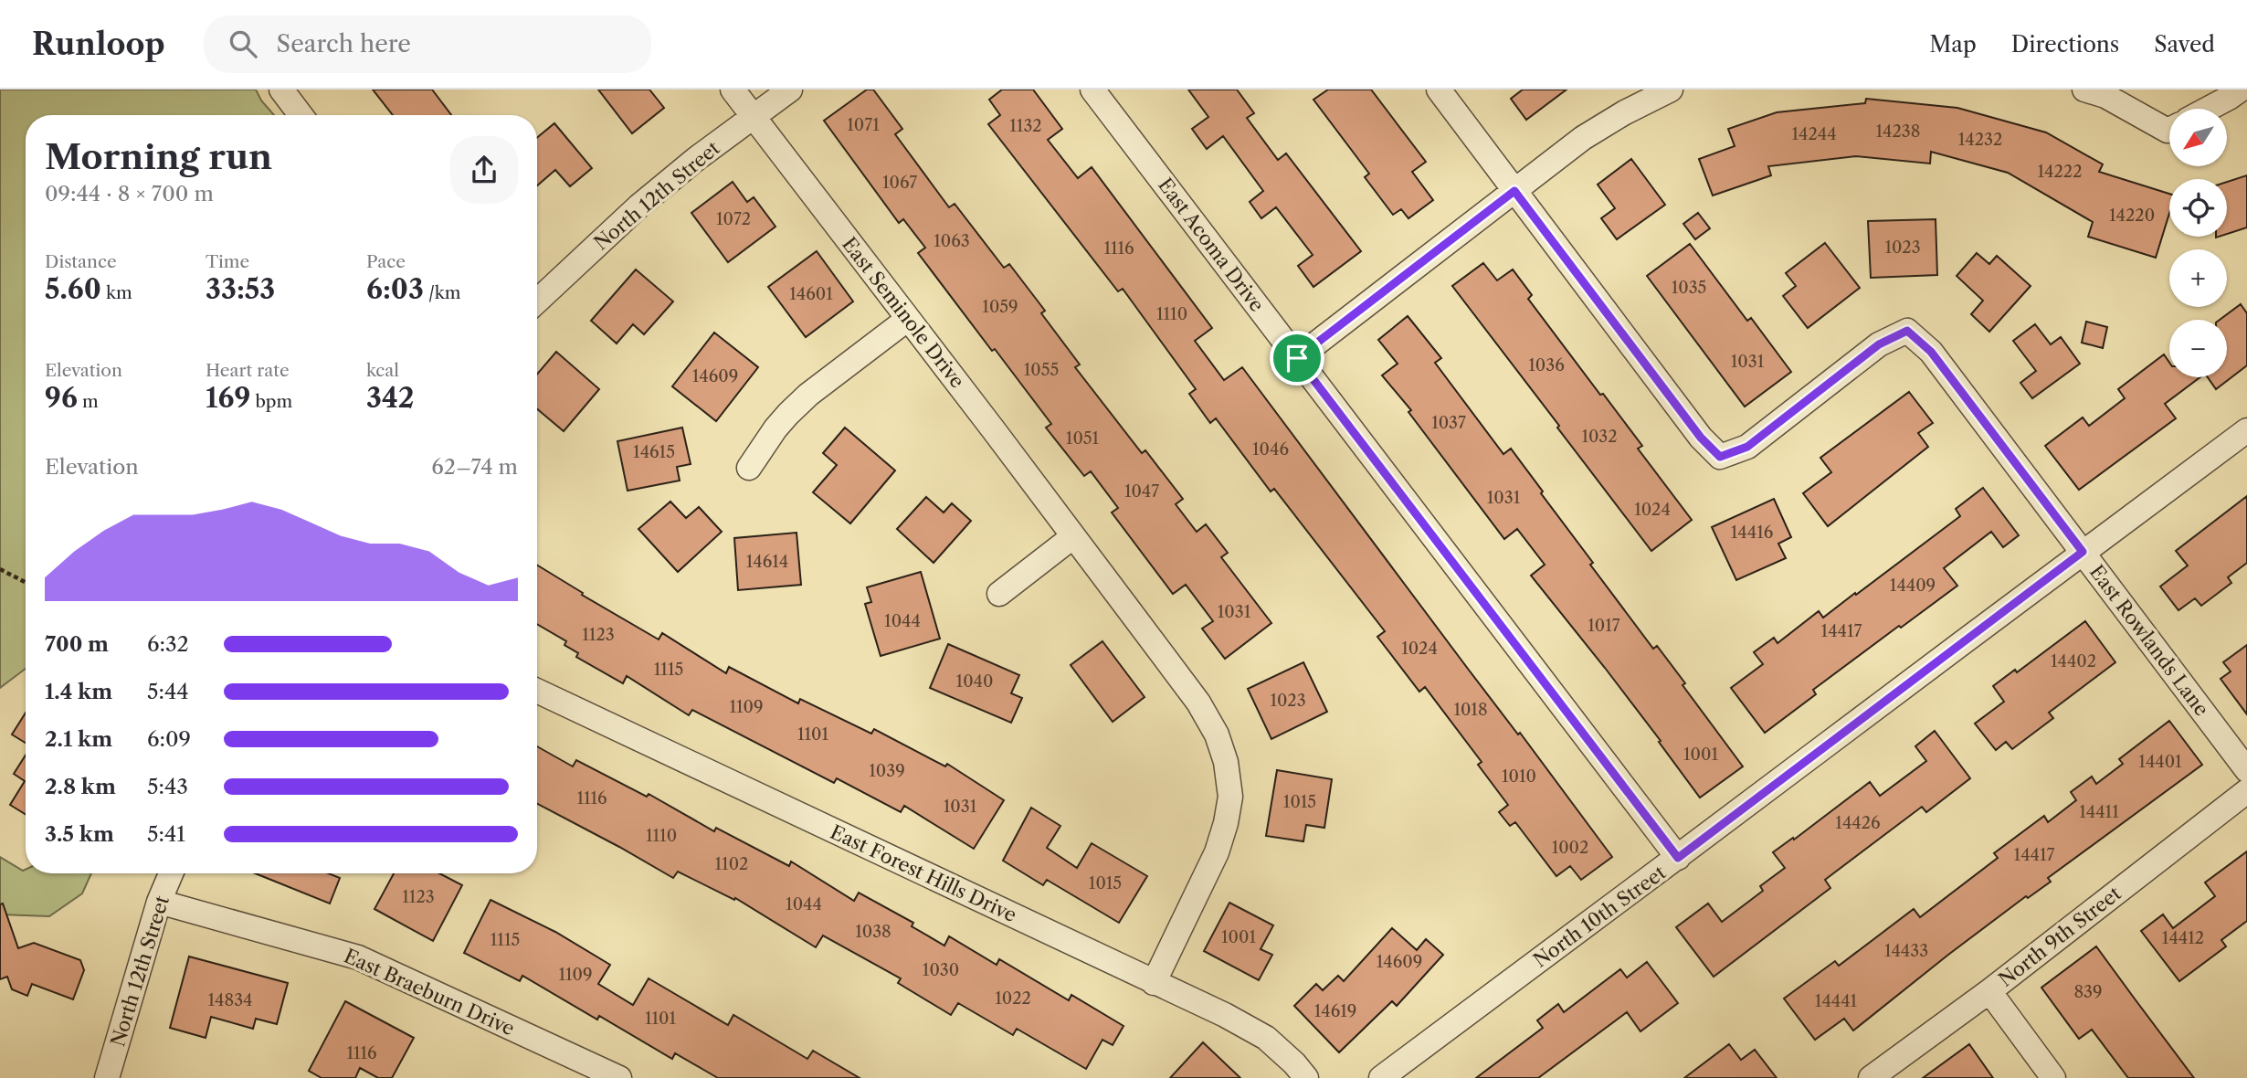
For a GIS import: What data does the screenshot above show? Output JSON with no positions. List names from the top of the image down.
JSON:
{
  "streets": {
    "street": [
      "North 12th Street",
      "East Acoma Drive",
      "East Seminole Drive",
      "East Rowlands Lane",
      "East Forest Hills Drive",
      "North 10th Street",
      "North 9th Street",
      "East Braeburn Drive"
    ]
  },
  "crossings": [
    ["North 12th Street", "East Seminole Drive"],
    ["North 12th Street", "East Braeburn Drive"],
    ["East Acoma Drive", "North 10th Street"],
    ["East Seminole Drive", "East Forest Hills Drive"],
    ["East Rowlands Lane", "North 10th Street"]
  ],
  "house_numbers": [
    "1071",
    "1132",
    "14238",
    "14244",
    "14232",
    "14222",
    "1067",
    "14220",
    "1072",
    "1063",
    "1023",
    "1116",
    "1035",
    "14601",
    "1059",
    "1110",
    "1031",
    "1036",
    "1055",
    "14609",
    "1037",
    "1032",
    "1051",
    "1046",
    "14615",
    "1047",
    "1031",
    "1024",
    "14416",
    "14614",
    "14409",
    "1031",
    "1044",
    "1017",
    "14417",
    "1123",
    "1024",
    "14402",
    "1115",
    "1040",
    "1023",
    "1109",
    "1018",
    "1101",
    "1001",
    "14401",
    "1039",
    "1010",
    "1116",
    "1015",
    "1031",
    "14411",
    "14426",
    "1110",
    "1002",
    "14417",
    "1102",
    "1015",
    "1123",
    "1044",
    "1038",
    "1001",
    "14412",
    "1115",
    "14433",
    "14609",
    "1030",
    "1109",
    "839",
    "1022",
    "14834",
    "14441",
    "14619",
    "1101",
    "1116"
  ],
  "north": "bottom left",
  "page": {
    "header": "Runloop",
    "search": "Search here",
    "nav": ["Map", "Directions", "Saved"],
    "map_buttons": ["+", "−"],
    "heading": ["Morning run", "09:44 · 8 × 700 m"],
    "stats": [
      ["Distance", "5.60 km"],
      ["Time", "33:53"],
      ["Pace", "6:03 /km"],
      ["Elevation", "96 m"],
      ["Heart rate", "169 bpm"],
      ["kcal", "342"]
    ],
    "chart": ["Elevation", "62–74 m"],
    "list": [
      {
        "name": "700 m",
        "note": "6:32"
      },
      {
        "name": "1.4 km",
        "note": "5:44"
      },
      {
        "name": "2.1 km",
        "note": "6:09"
      },
      {
        "name": "2.8 km",
        "note": "5:43"
      },
      {
        "name": "3.5 km",
        "note": "5:41"
      }
    ]
  }
}
